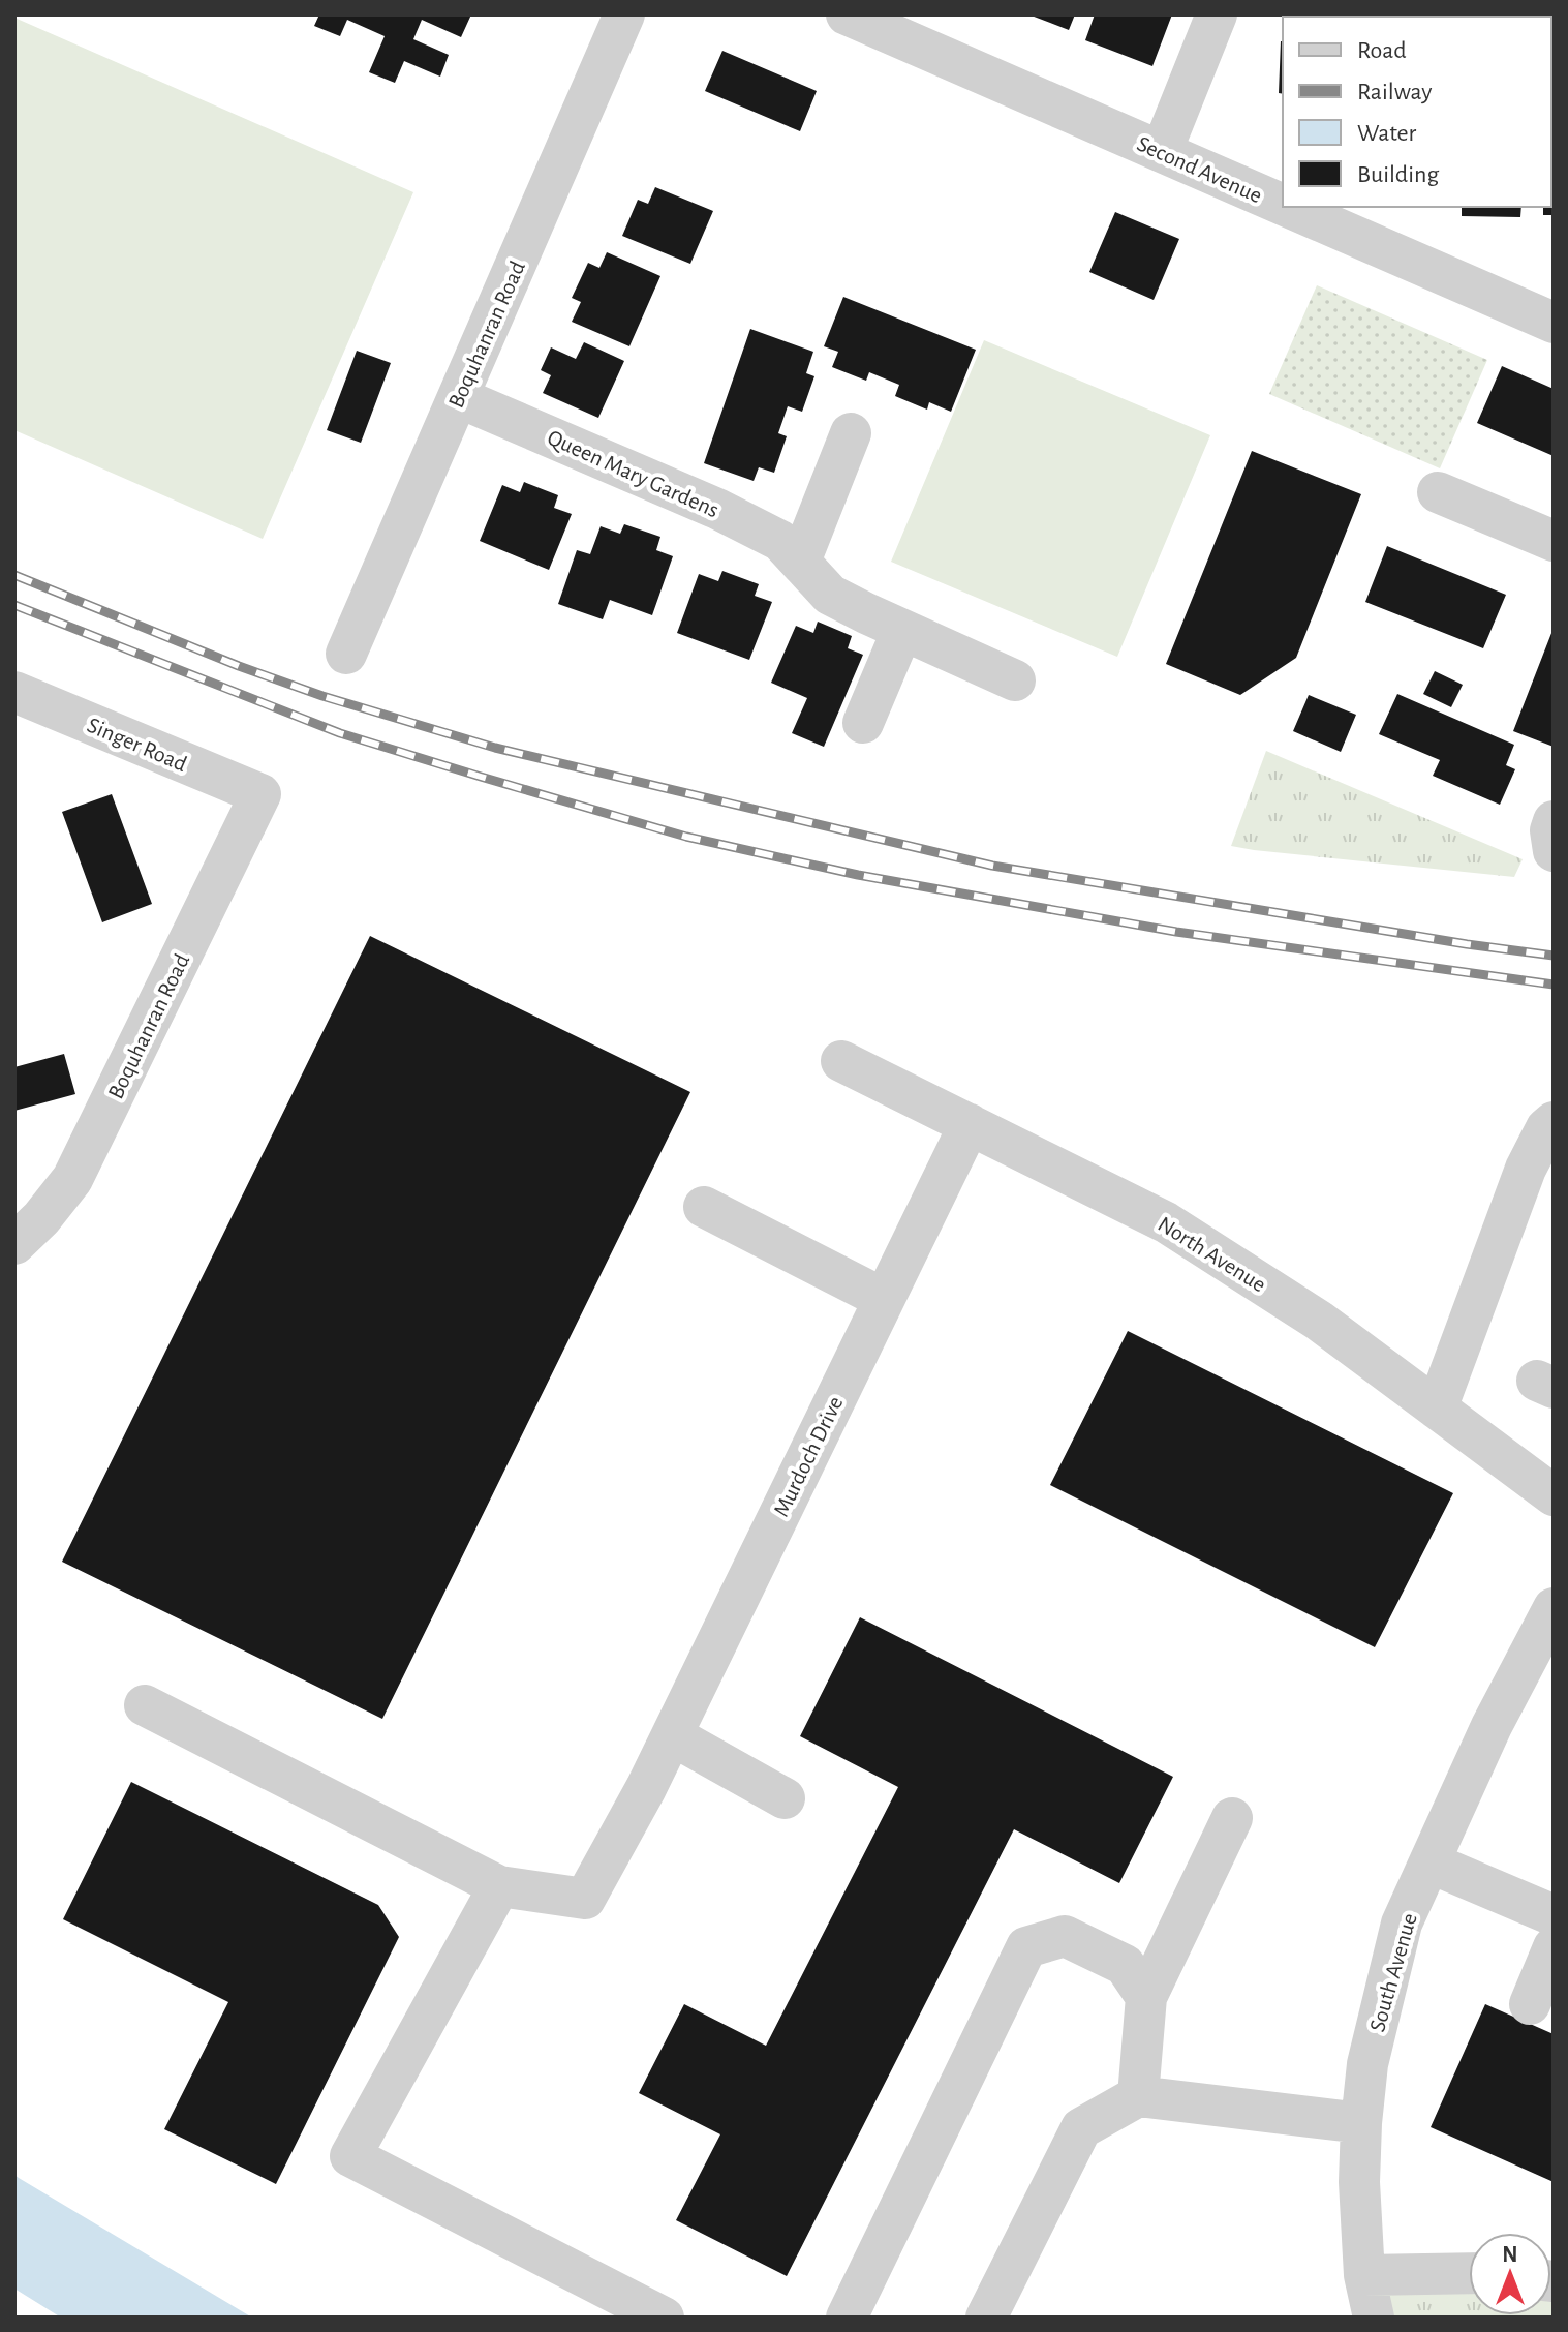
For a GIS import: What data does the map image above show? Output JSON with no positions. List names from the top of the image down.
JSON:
{
  "streets": {
    "street": [
      "Second Avenue",
      "Boquhanran Road",
      "Queen Mary Gardens",
      "Singer Road",
      "North Avenue",
      "Murdoch Drive",
      "South Avenue"
    ]
  },
  "crossings": [
    ["Boquhanran Road", "Queen Mary Gardens"],
    ["Boquhanran Road", "Singer Road"],
    ["North Avenue", "Murdoch Drive"]
  ],
  "legend": [
    "Road",
    "Railway",
    "Water",
    "Building"
  ],
  "north": "top"
}
